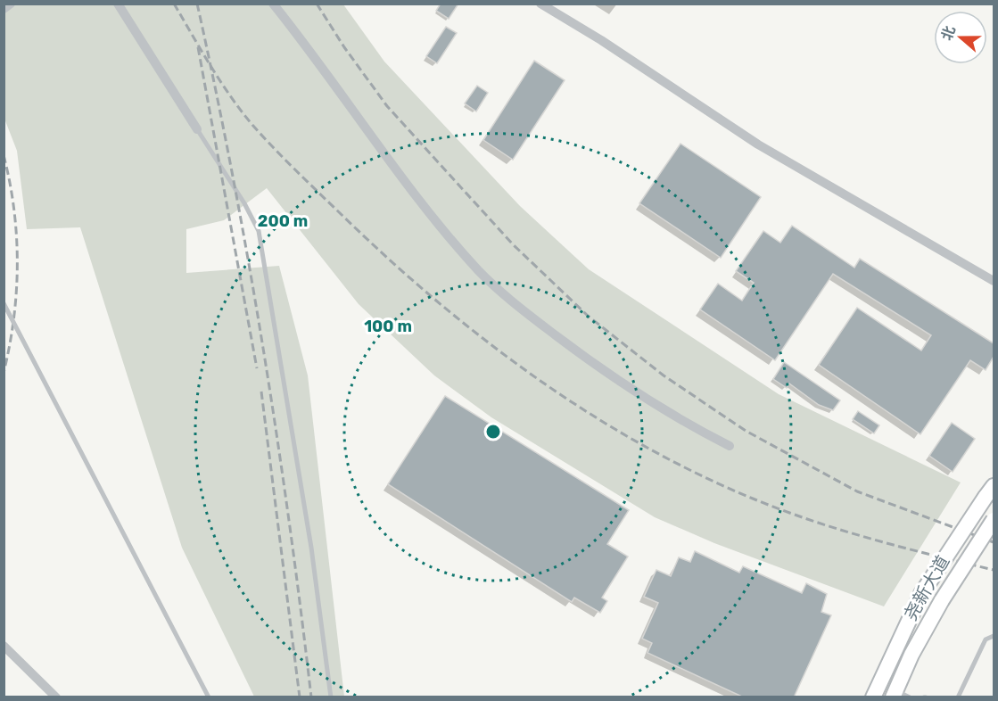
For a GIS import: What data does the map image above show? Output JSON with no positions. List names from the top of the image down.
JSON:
{
  "streets": {
    "main road": ["尧新大道"]
  },
  "north": "left",
  "rings": ["200 m", "100 m"]
}
